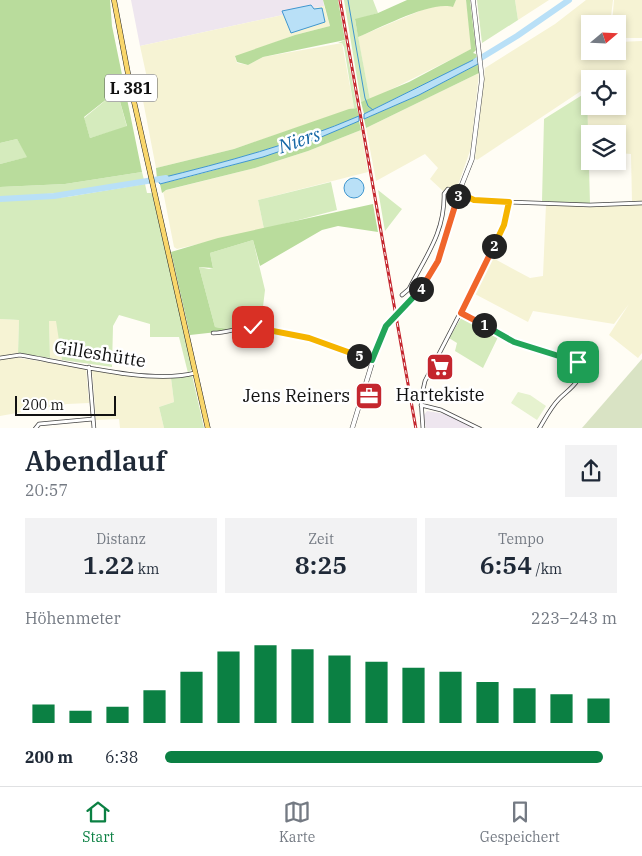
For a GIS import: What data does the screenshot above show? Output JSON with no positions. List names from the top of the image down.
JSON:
{
  "streets": {
    "main road": ["L 381"],
    "street": ["Gilleshütte"]
  },
  "crossings": [
    ["L 381", "Gilleshütte"]
  ],
  "water": ["Niers"],
  "places": {
    "supermarket": ["Hartekiste"],
    "office": ["Jens Reiners"]
  },
  "scale_bar": "200 m",
  "north": "right",
  "page": {
    "pins": [
      "3",
      "2",
      "4",
      "1",
      "5"
    ],
    "scale": "200 m",
    "heading": ["Abendlauf", "20:57"],
    "stats": [
      ["Distanz", "1.22 km"],
      ["Zeit", "8:25"],
      ["Tempo", "6:54 /km"]
    ],
    "chart": ["Höhenmeter", "223–243 m"],
    "list": [
      {
        "name": "200 m",
        "note": "6:38"
      }
    ],
    "tabs": ["Start", "Karte", "Gespeichert"]
  }
}
